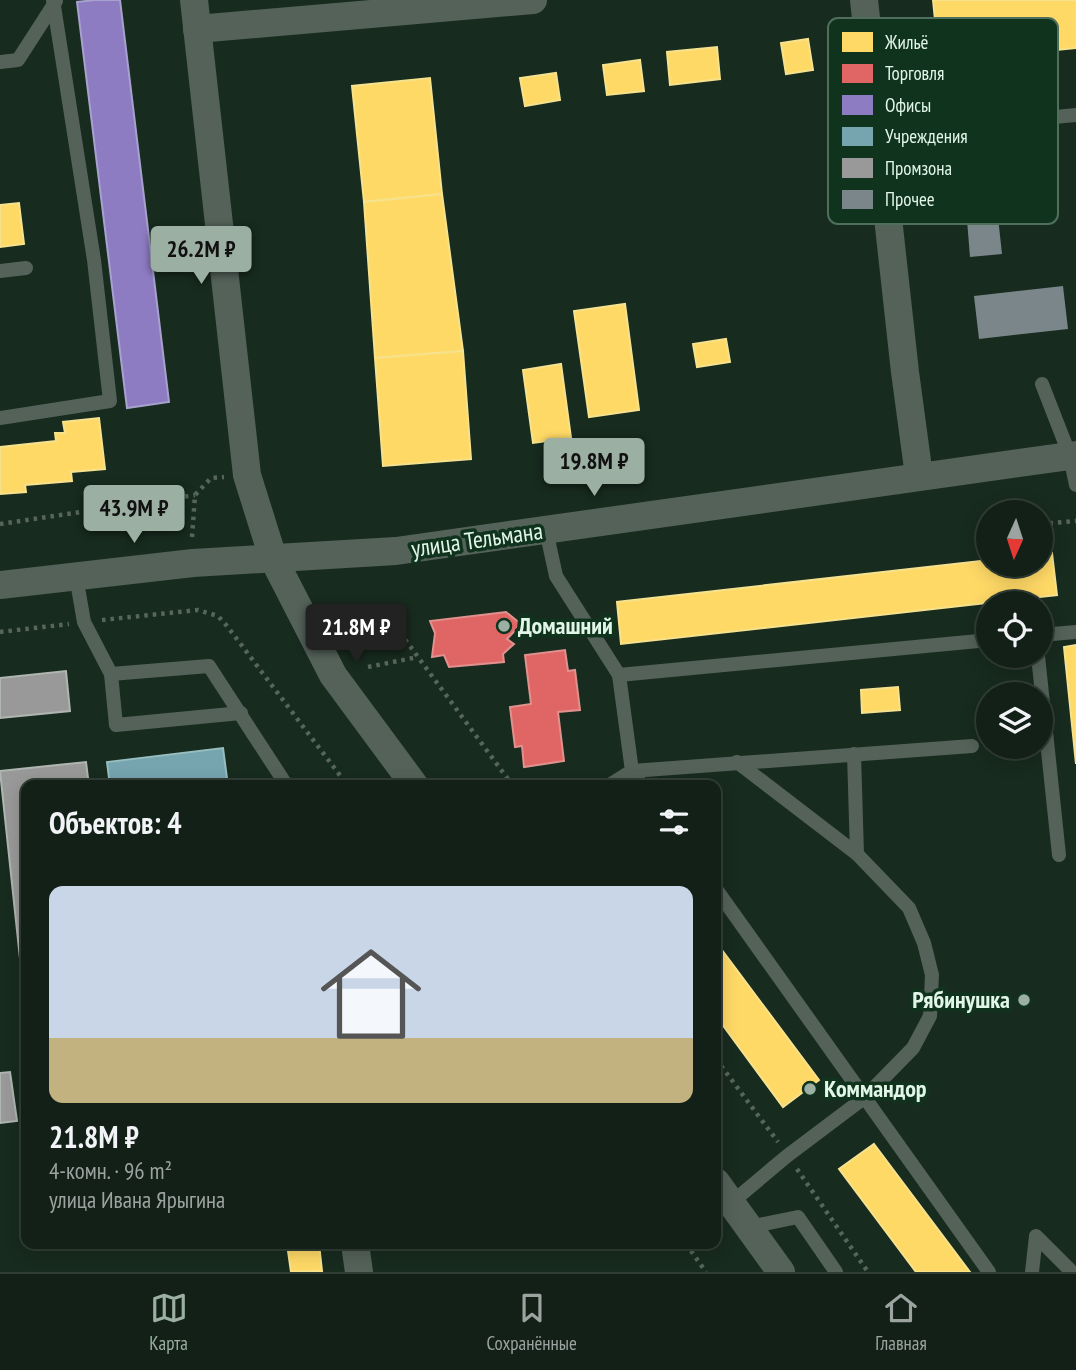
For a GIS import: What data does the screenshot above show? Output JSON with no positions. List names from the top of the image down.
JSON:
{
  "streets": {
    "street": ["улица Тельмана"]
  },
  "places": ["Домашний", "Рябинушка", "Коммандор"],
  "legend": [
    "Жильё",
    "Торговля",
    "Офисы",
    "Учреждения",
    "Промзона",
    "Прочее"
  ],
  "north": "bottom",
  "page": {
    "price": [
      "26.2M ₽",
      "19.8M ₽",
      "43.9M ₽",
      "21.8M ₽"
    ],
    "heading": "Объектов: 4",
    "list": [
      {
        "name": "21.8M ₽",
        "note": "4-комн. · 96 m² · улица Ивана Ярыгина"
      }
    ],
    "tabs": ["Карта", "Сохранённые", "Главная"]
  }
}
